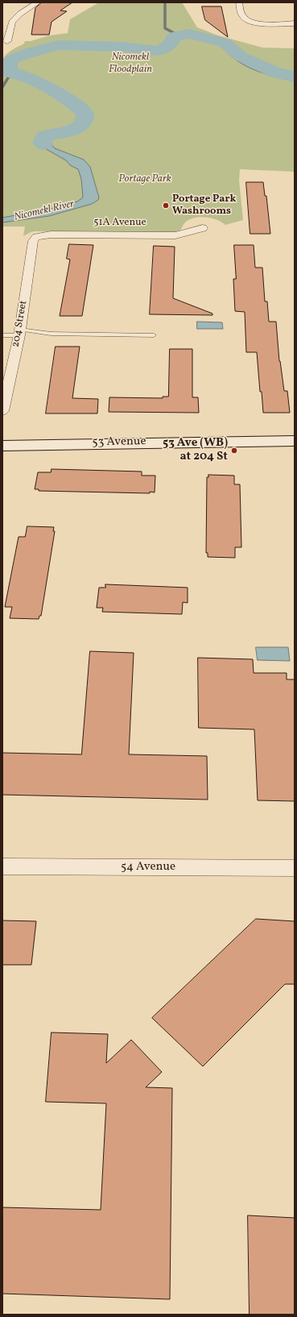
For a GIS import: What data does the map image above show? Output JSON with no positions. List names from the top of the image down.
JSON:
{
  "streets": {
    "street": [
      "51A Avenue",
      "204 Street",
      "53 Avenue",
      "54 Avenue"
    ]
  },
  "crossings": [
    ["51A Avenue", "204 Street"]
  ],
  "water": ["Nicomekl River"],
  "parks": ["Nicomekl Floodplain", "Portage Park"],
  "places": ["Portage Park Washrooms", "53 Ave (WB) at 204 St"]
}
